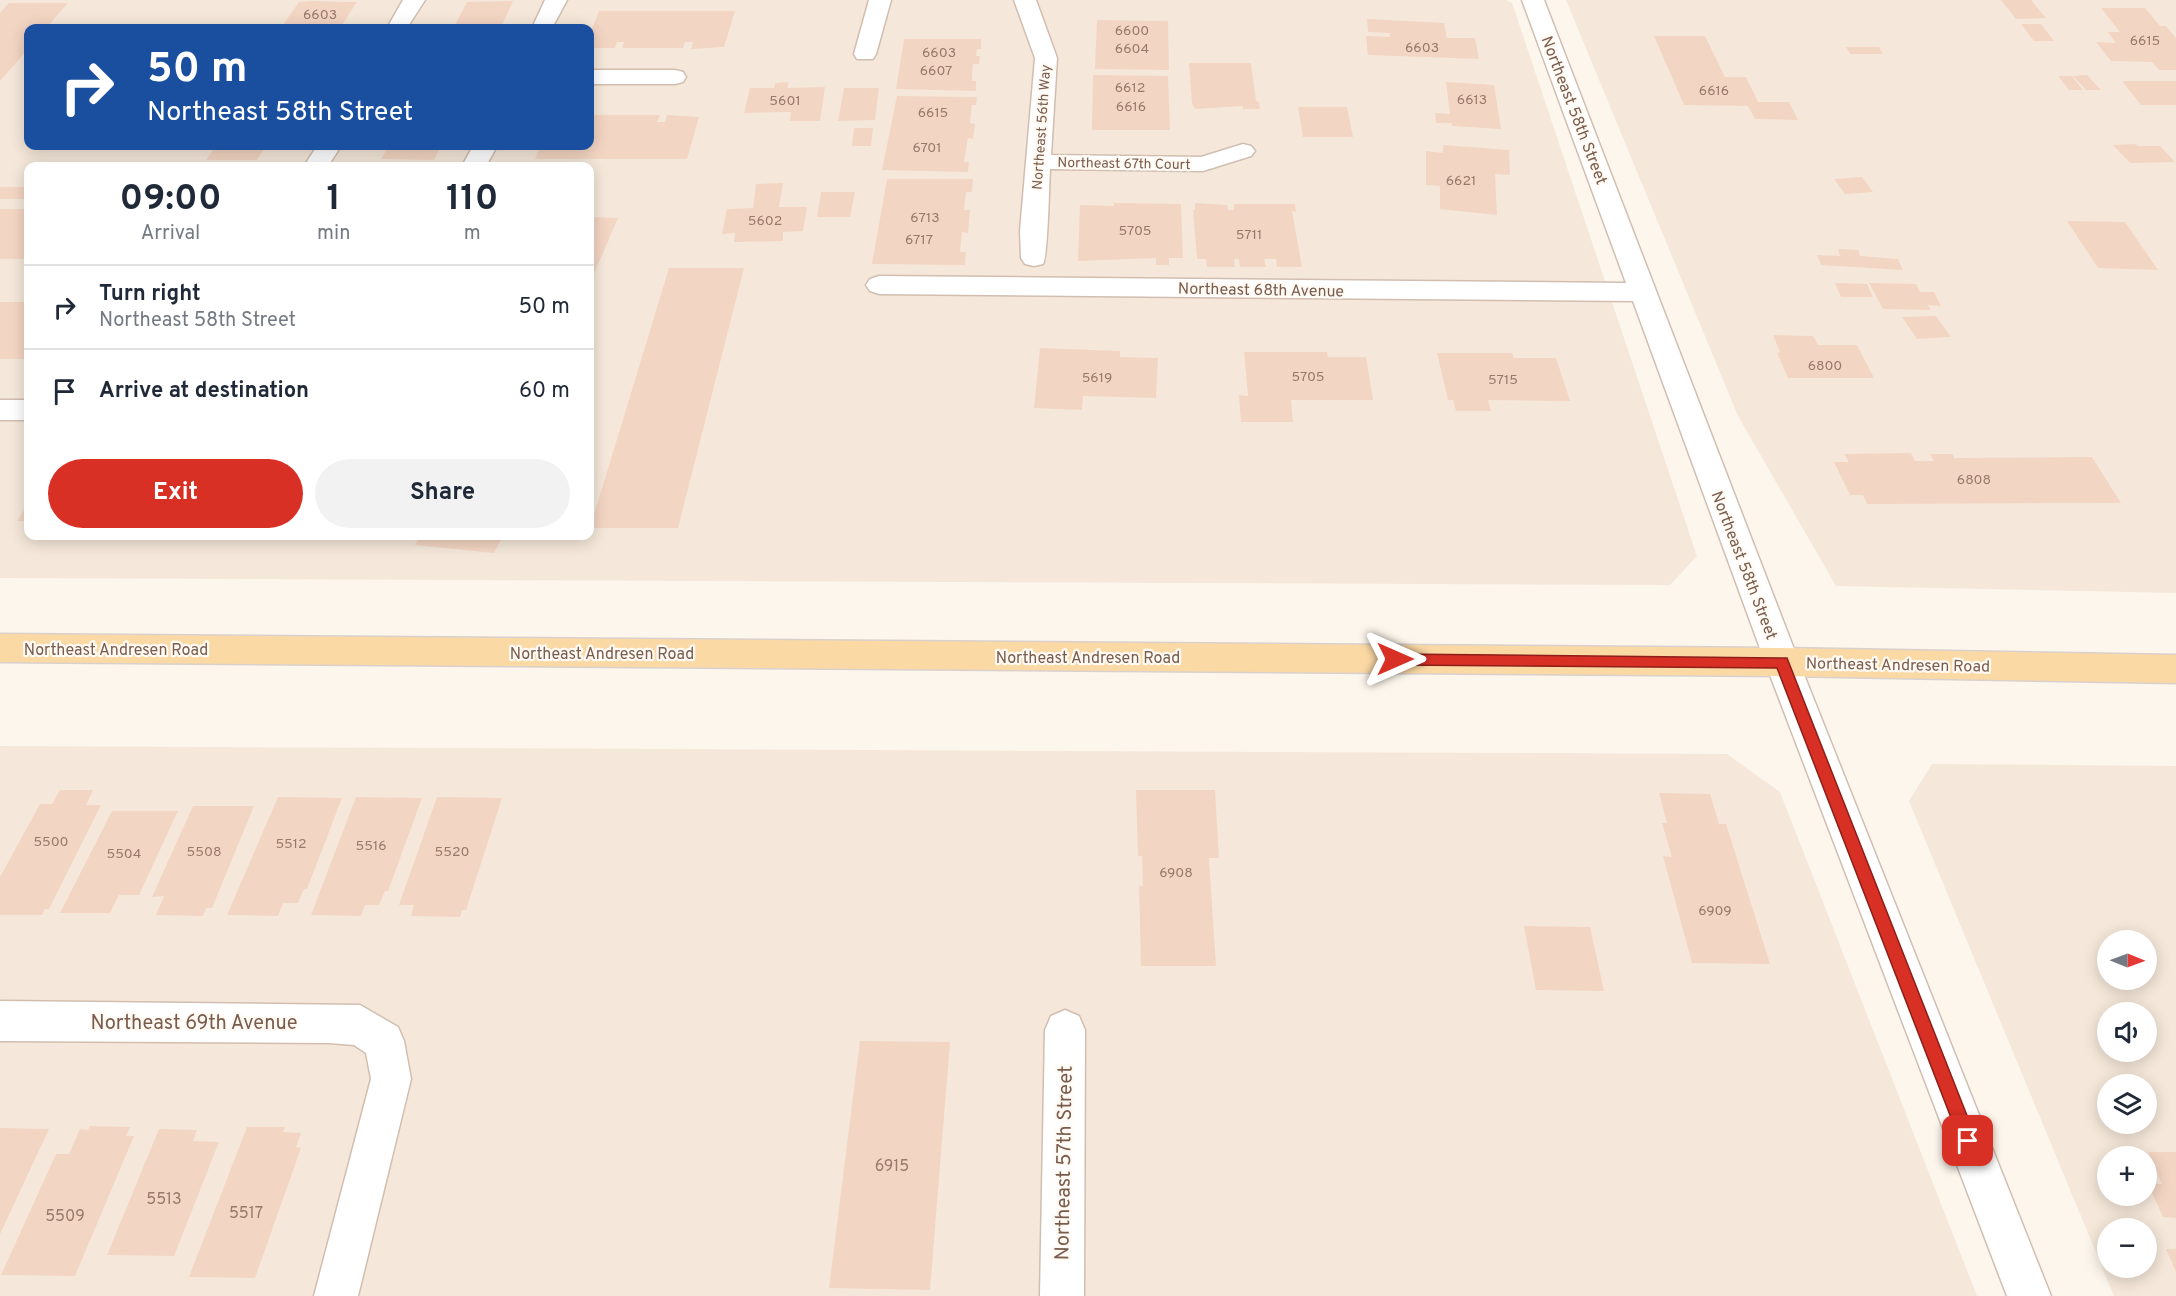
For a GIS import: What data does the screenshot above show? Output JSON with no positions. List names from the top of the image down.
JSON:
{
  "streets": {
    "main road": ["Northeast Andresen Road"],
    "street": [
      "Northeast 58th Street",
      "Northeast 56th Way",
      "Northeast 67th Court",
      "Northeast 68th Avenue",
      "Northeast 69th Avenue",
      "Northeast 57th Street"
    ]
  },
  "crossings": [
    ["Northeast 58th Street", "Northeast 68th Avenue"],
    ["Northeast 58th Street", "Northeast Andresen Road"],
    ["Northeast 56th Way", "Northeast 67th Court"]
  ],
  "house_numbers": [
    "6603",
    "6600",
    "6615",
    "6603",
    "6604",
    "6603",
    "6607",
    "6612",
    "6616",
    "6613",
    "5601",
    "6616",
    "6615",
    "6701",
    "6621",
    "6713",
    "5602",
    "5705",
    "5711",
    "6717",
    "6800",
    "5705",
    "5619",
    "5715",
    "6808",
    "5500",
    "5512",
    "5516",
    "5508",
    "5520",
    "5504",
    "6908",
    "6909",
    "6915",
    "5513",
    "5517",
    "5509"
  ],
  "north": "right",
  "page": {
    "turn": ["50 m", "Northeast 58th Street"],
    "eta": [
      "09:00",
      "Arrival",
      "1",
      "min",
      "110",
      "m"
    ],
    "list": [
      {
        "name": "Turn right",
        "note": "Northeast 58th Street",
        "value": "50 m"
      },
      {
        "name": "Arrive at destination",
        "value": "60 m"
      }
    ],
    "buttons": ["Exit", "Share"],
    "map_buttons": ["+", "−"]
  }
}
